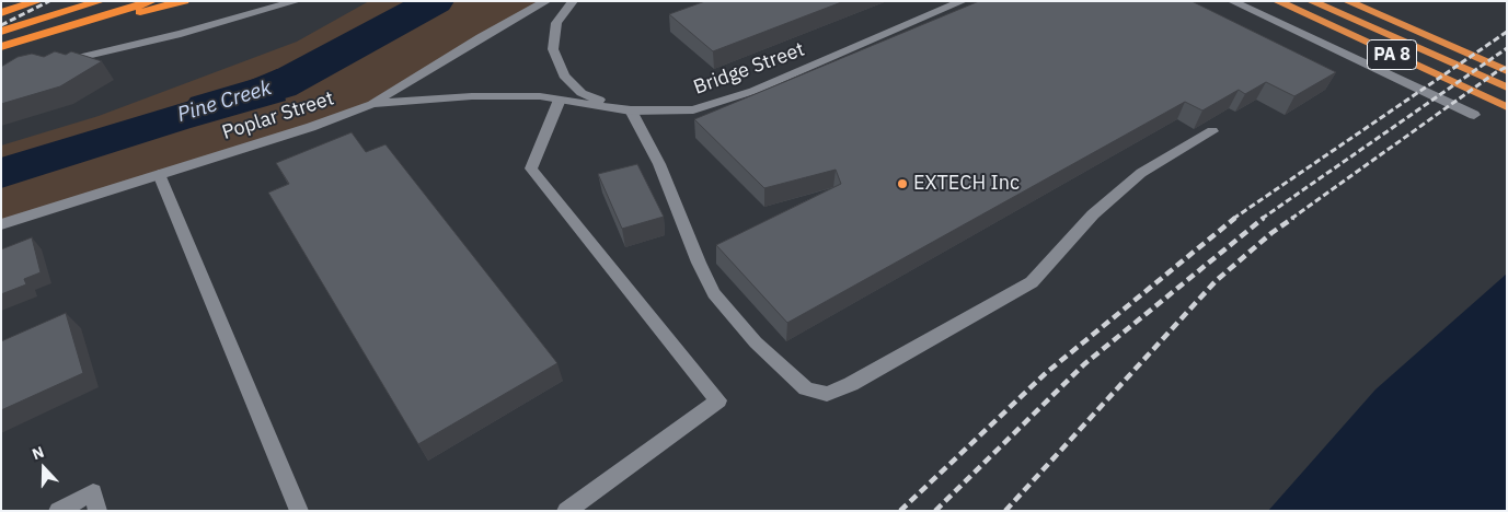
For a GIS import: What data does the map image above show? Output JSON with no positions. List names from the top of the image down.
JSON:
{
  "streets": {
    "highway": ["PA 8"],
    "street": ["Bridge Street", "Poplar Street"]
  },
  "crossings": [
    ["Bridge Street", "Poplar Street"]
  ],
  "water": ["Pine Creek"],
  "places": ["EXTECH Inc"],
  "north": "top"
}
